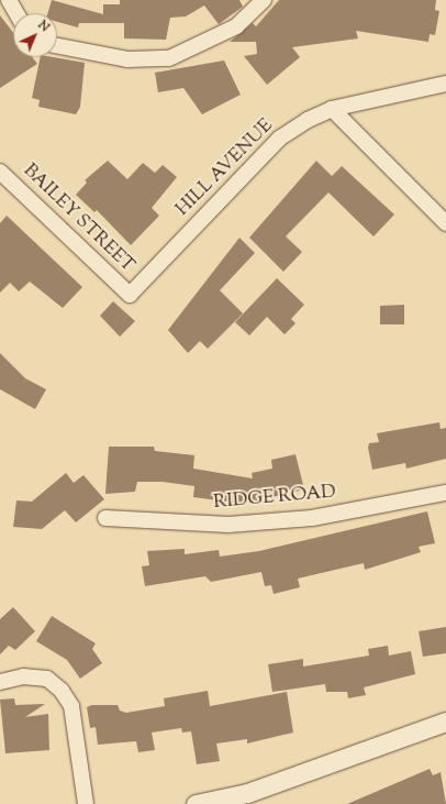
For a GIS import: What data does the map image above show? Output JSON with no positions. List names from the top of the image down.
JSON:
{
  "streets": {
    "street": ["HILL AVENUE", "BAILEY STREET", "RIDGE ROAD"]
  },
  "crossings": [
    ["HILL AVENUE", "BAILEY STREET"]
  ],
  "north": "top right"
}
